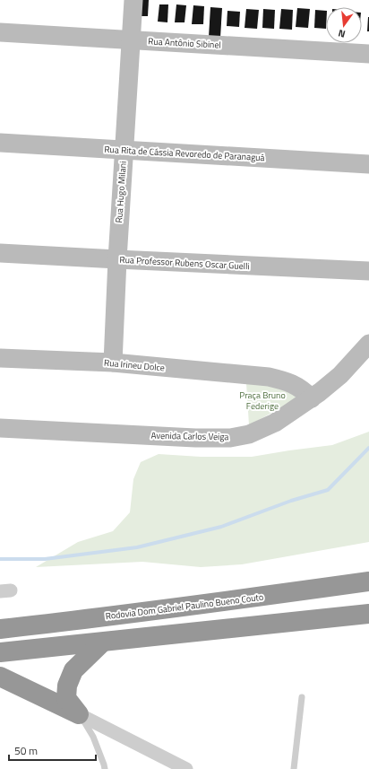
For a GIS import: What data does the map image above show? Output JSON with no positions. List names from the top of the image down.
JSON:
{
  "streets": {
    "highway": ["Rodovia Dom Gabriel Paulino Bueno Couto"],
    "street": [
      "Rua Antônio Sibinel",
      "Rua Rita de Cássia Revoredo de Paranaguá",
      "Rua Hugo Milani",
      "Rua Professor Rubens Oscar Guelli",
      "Rua Irineu Dolce",
      "Avenida Carlos Veiga"
    ]
  },
  "crossings": [
    ["Rua Antônio Sibinel", "Rua Hugo Milani"],
    ["Rua Rita de Cássia Revoredo de Paranaguá", "Rua Hugo Milani"],
    ["Rua Hugo Milani", "Rua Professor Rubens Oscar Guelli"],
    ["Rua Hugo Milani", "Rua Irineu Dolce"],
    ["Rua Irineu Dolce", "Avenida Carlos Veiga"]
  ],
  "parks": ["Praça Bruno Federige"],
  "scale_bar": "50 m",
  "north": "bottom"
}
